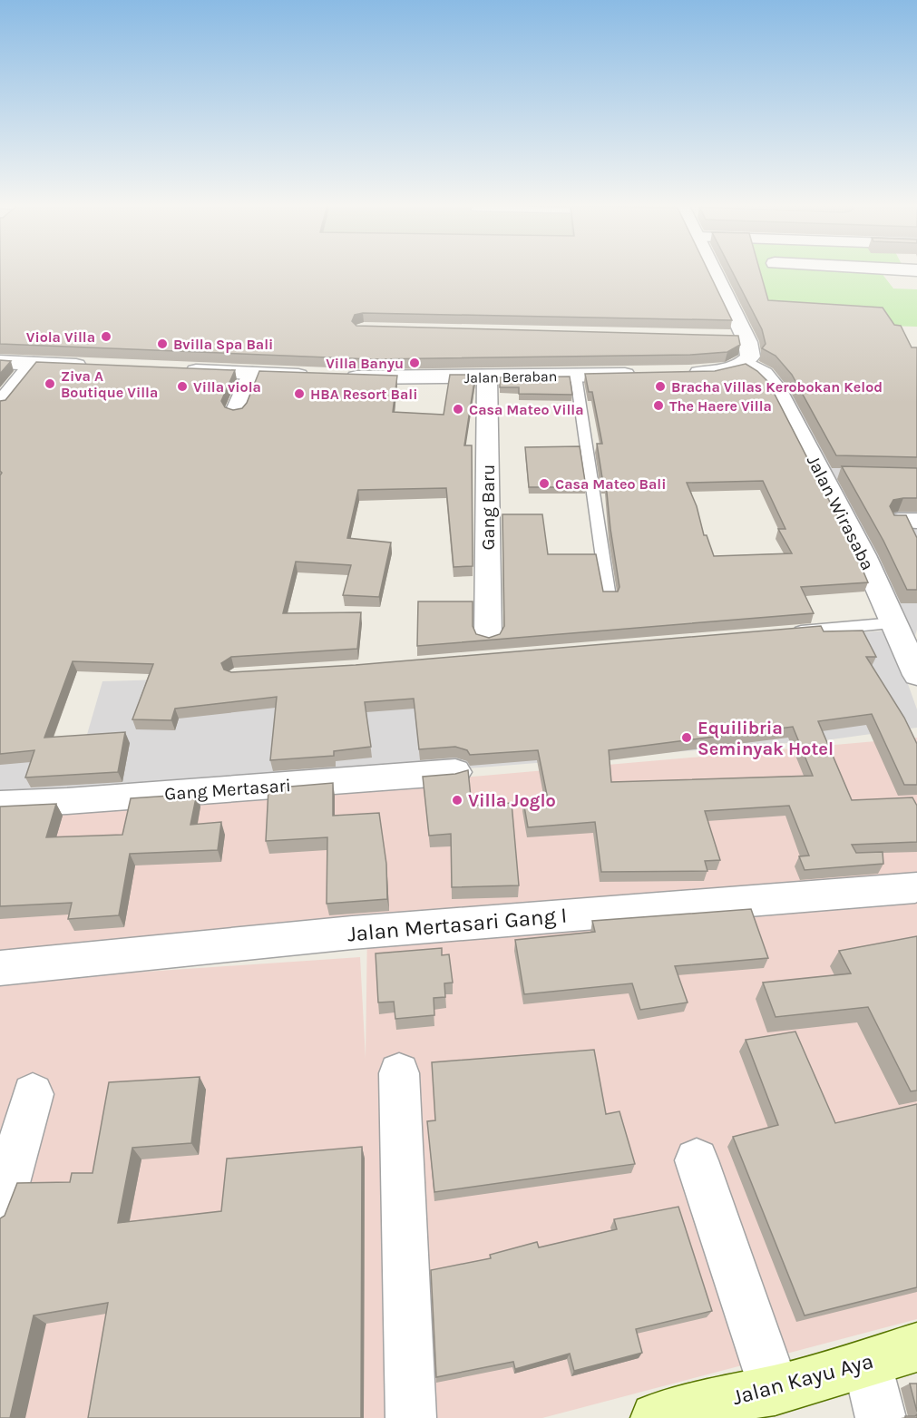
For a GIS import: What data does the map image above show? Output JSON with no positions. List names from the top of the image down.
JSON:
{
  "streets": {
    "main road": ["Jalan Kayu Aya"],
    "street": [
      "Jalan Beraban",
      "Gang Baru",
      "Jalan Wirasaba",
      "Gang Mertasari",
      "Jalan Mertasari Gang I"
    ]
  },
  "crossings": [
    ["Jalan Beraban", "Gang Baru"]
  ],
  "places": [
    "Viola Villa",
    "Bvilla Spa Bali",
    "Villa Banyu",
    "Ziva A Boutique Villa",
    "Villa viola",
    "Bracha Villas Kerobokan Kelod",
    "HBA Resort Bali",
    "The Haere Villa",
    "Casa Mateo Villa",
    "Casa Mateo Bali",
    "Equilibria Seminyak Hotel",
    "Villa Joglo"
  ]
}
